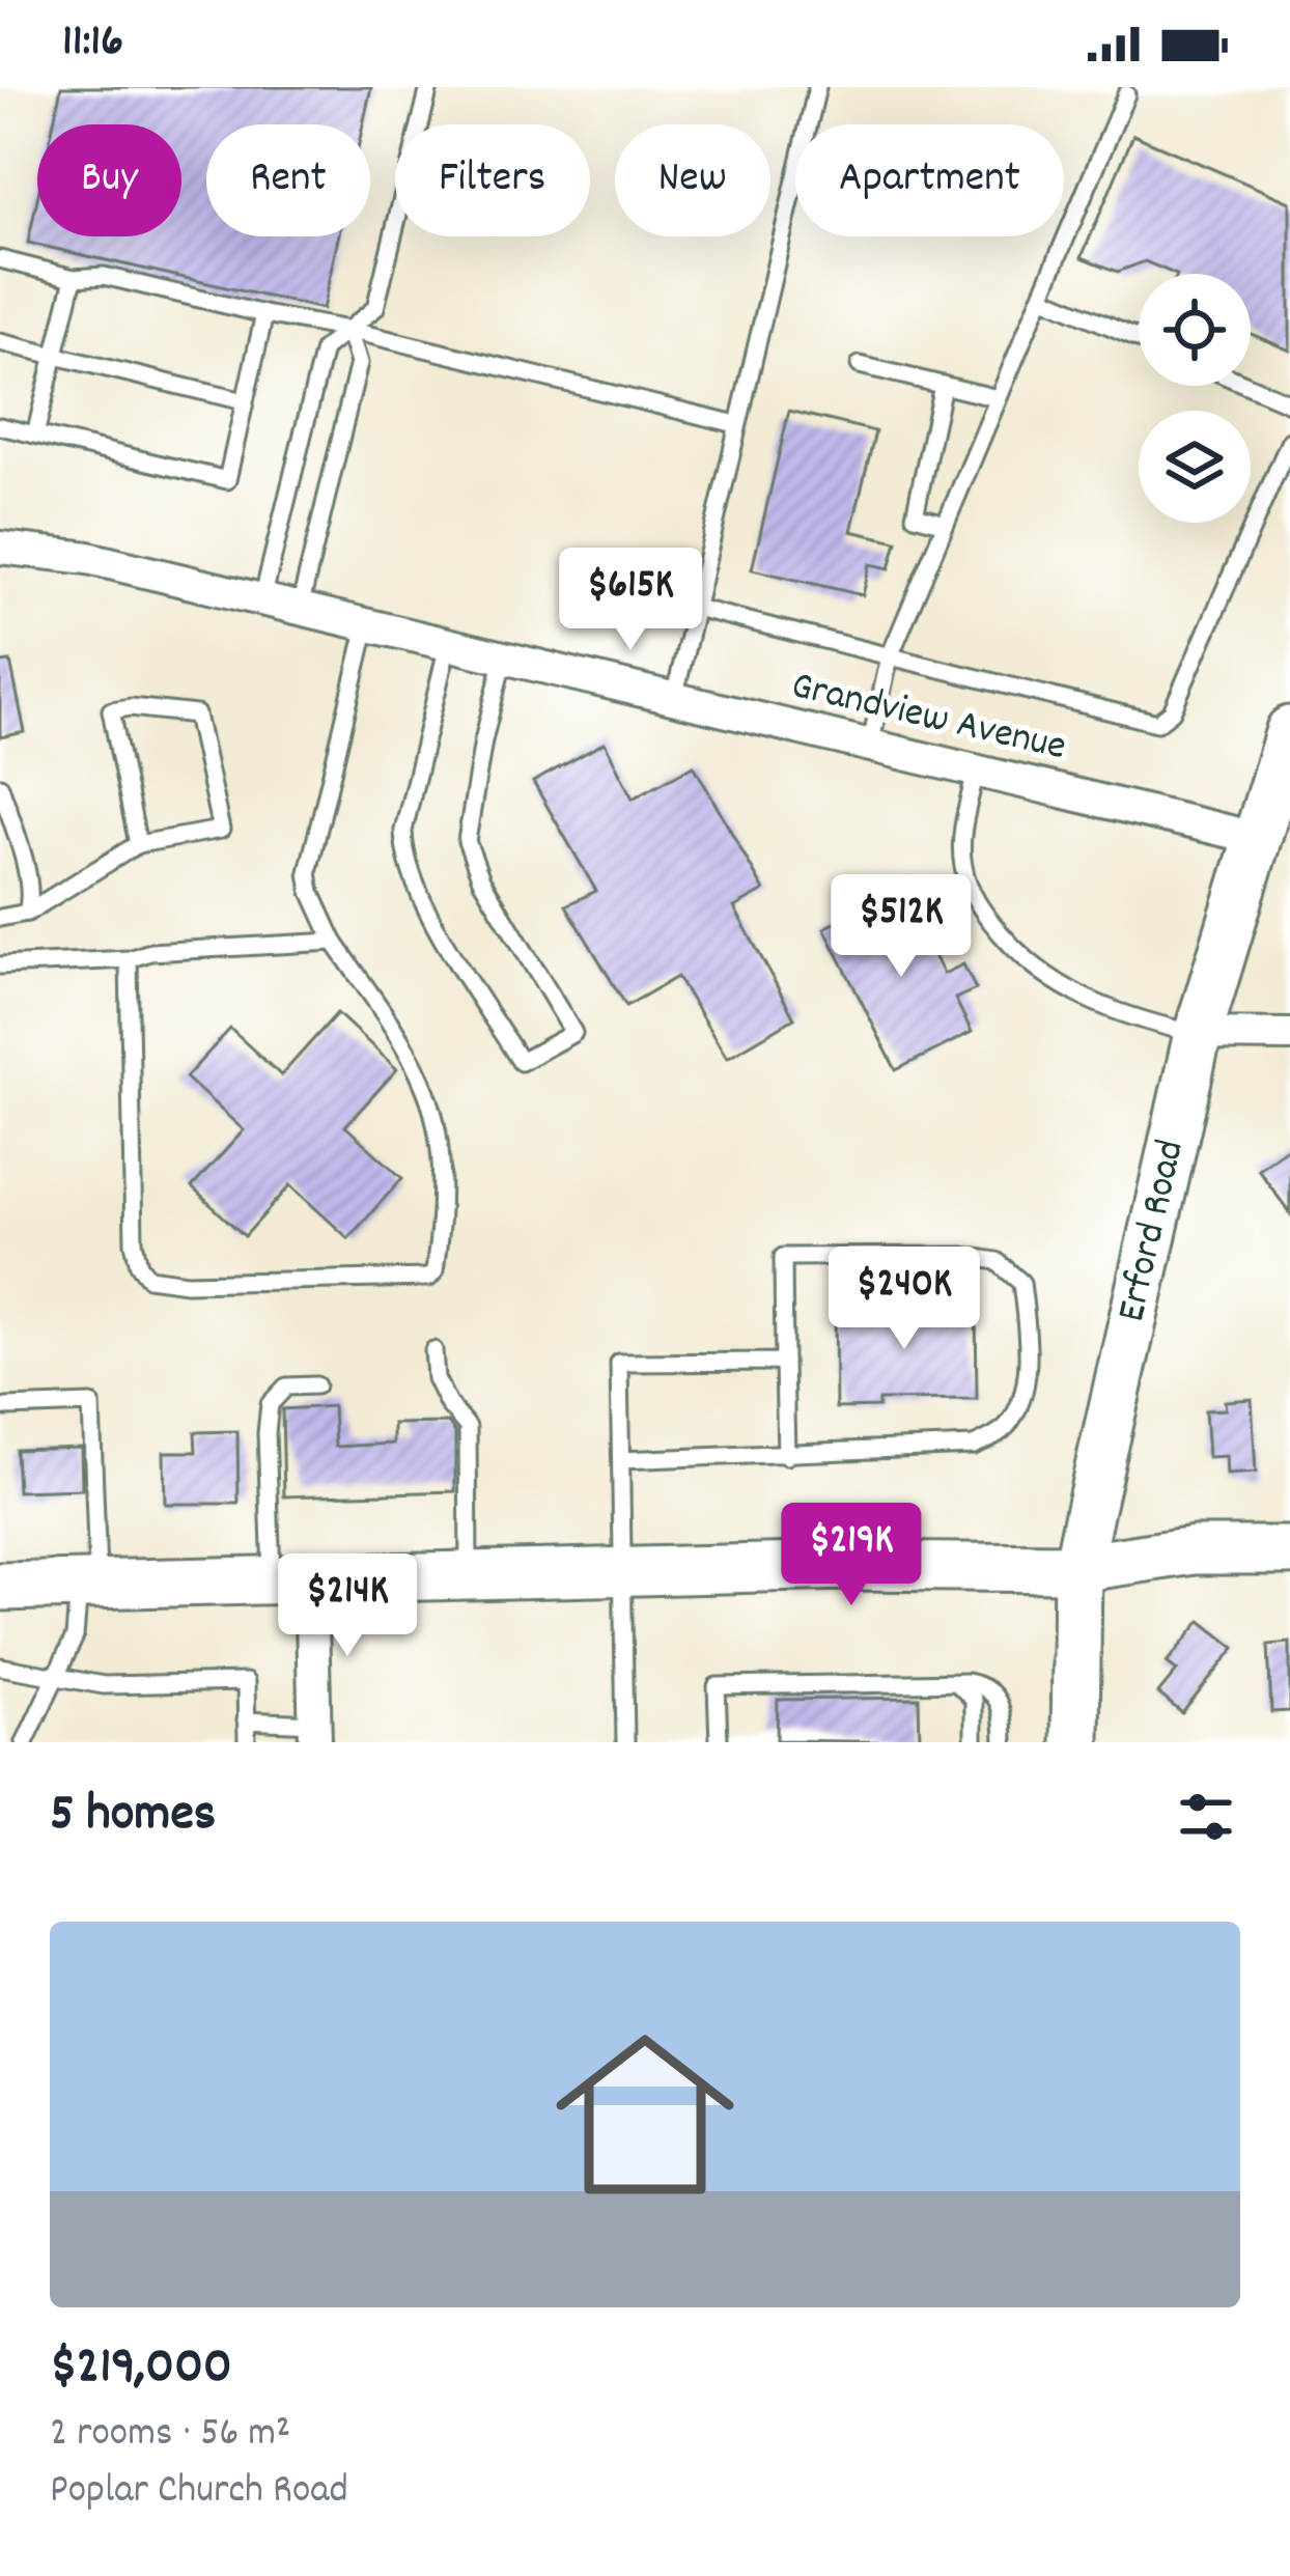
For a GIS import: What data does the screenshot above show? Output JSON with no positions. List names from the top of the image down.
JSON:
{
  "streets": {
    "street": ["Grandview Avenue", "Erford Road"]
  },
  "crossings": [
    ["Grandview Avenue", "Erford Road"]
  ],
  "page": {
    "status": "11:16",
    "chip": [
      "Buy",
      "Rent",
      "Filters",
      "New",
      "Apartment"
    ],
    "price": [
      "$615K",
      "$512K",
      "$240K",
      "$219K",
      "$214K"
    ],
    "heading": "5 homes",
    "list": [
      {
        "name": "$219,000",
        "note": "2 rooms · 56 m² · Poplar Church Road"
      }
    ]
  }
}
